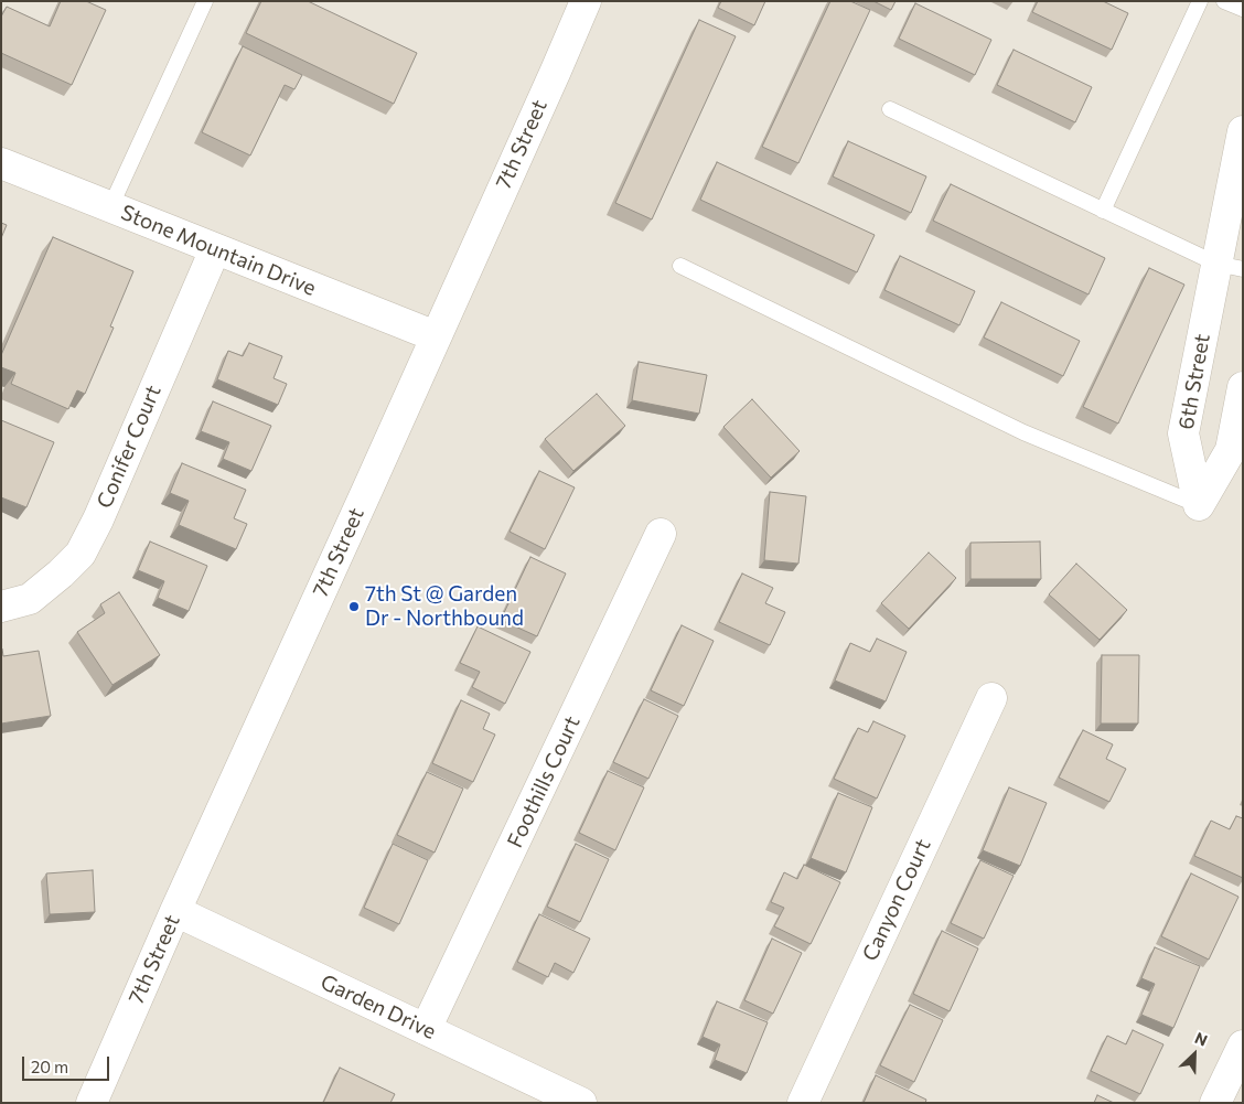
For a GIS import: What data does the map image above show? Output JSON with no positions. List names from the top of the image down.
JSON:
{
  "streets": {
    "street": [
      "7th Street",
      "Stone Mountain Drive",
      "6th Street",
      "Conifer Court",
      "Foothills Court",
      "Canyon Court",
      "Garden Drive"
    ]
  },
  "crossings": [
    ["7th Street", "Stone Mountain Drive"],
    ["7th Street", "Garden Drive"],
    ["Stone Mountain Drive", "Conifer Court"],
    ["Foothills Court", "Garden Drive"]
  ],
  "places": ["7th St @ Garden Dr - Northbound"],
  "scale_bar": "20 m",
  "north": "top right"
}
